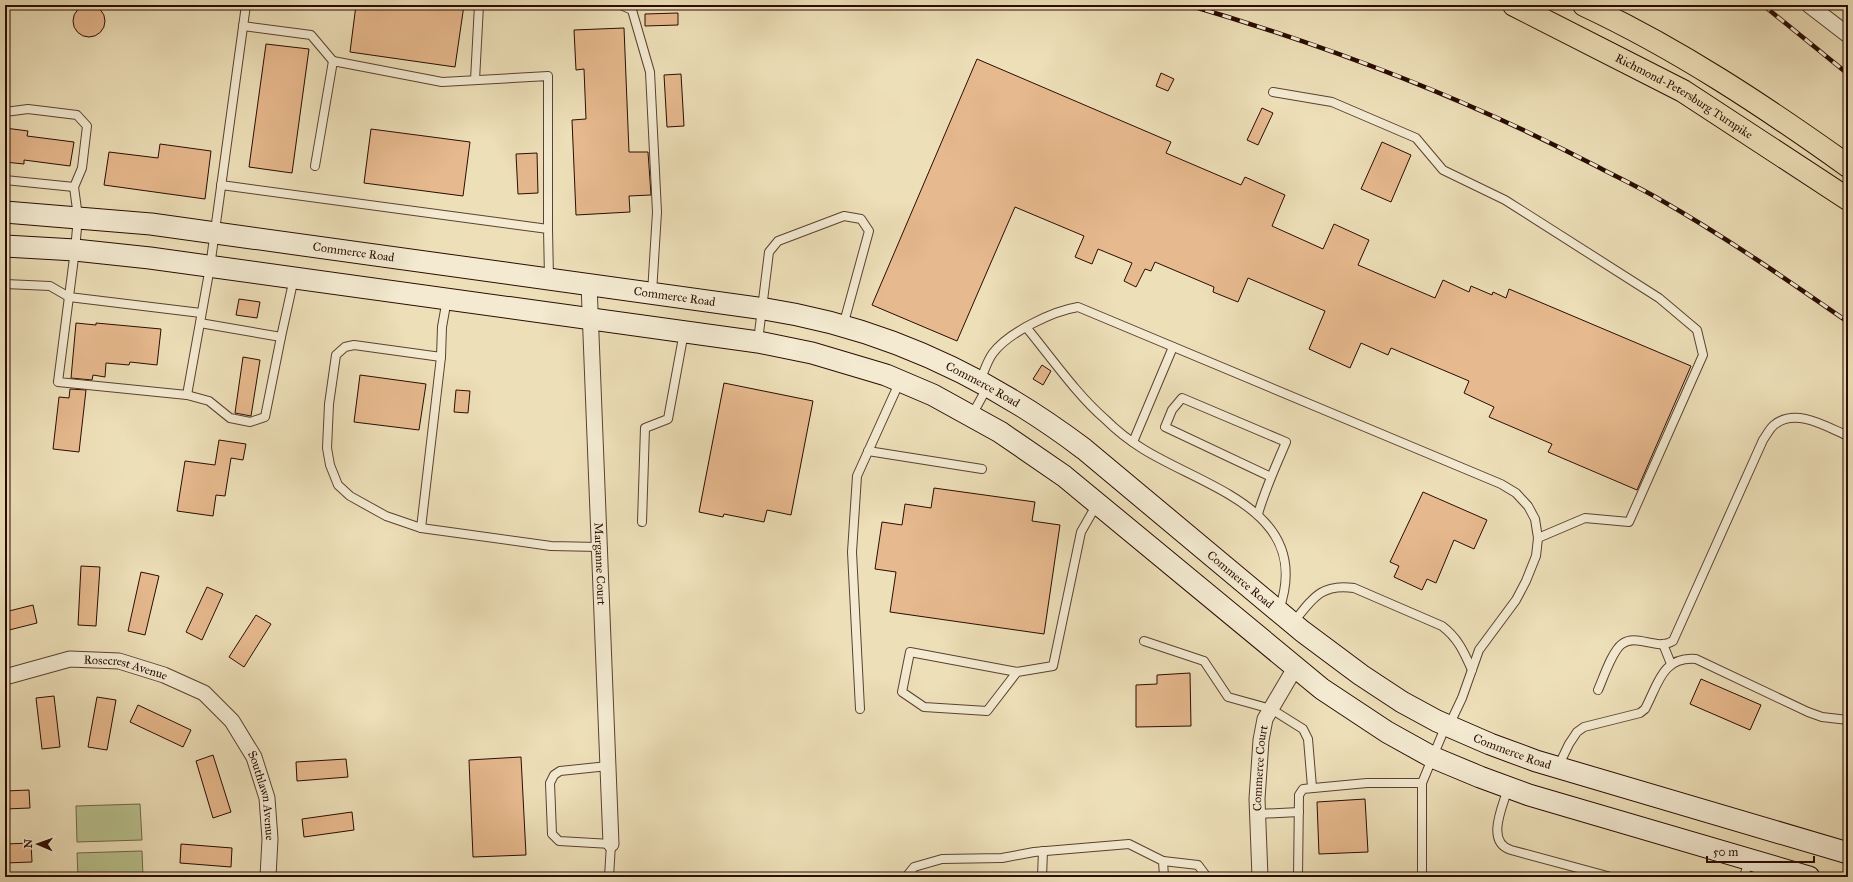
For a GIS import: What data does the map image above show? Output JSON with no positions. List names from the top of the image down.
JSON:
{
  "streets": {
    "highway": ["Richmond-Petersburg Turnpike"],
    "main road": ["Commerce Road"],
    "street": [
      "Marganne Court",
      "Rosecrest Avenue",
      "Commerce Court",
      "Southlawn Avenue"
    ]
  },
  "crossings": [
    ["Commerce Road", "Marganne Court"],
    ["Rosecrest Avenue", "Southlawn Avenue"]
  ],
  "scale_bar": "50 m",
  "north": "left"
}
